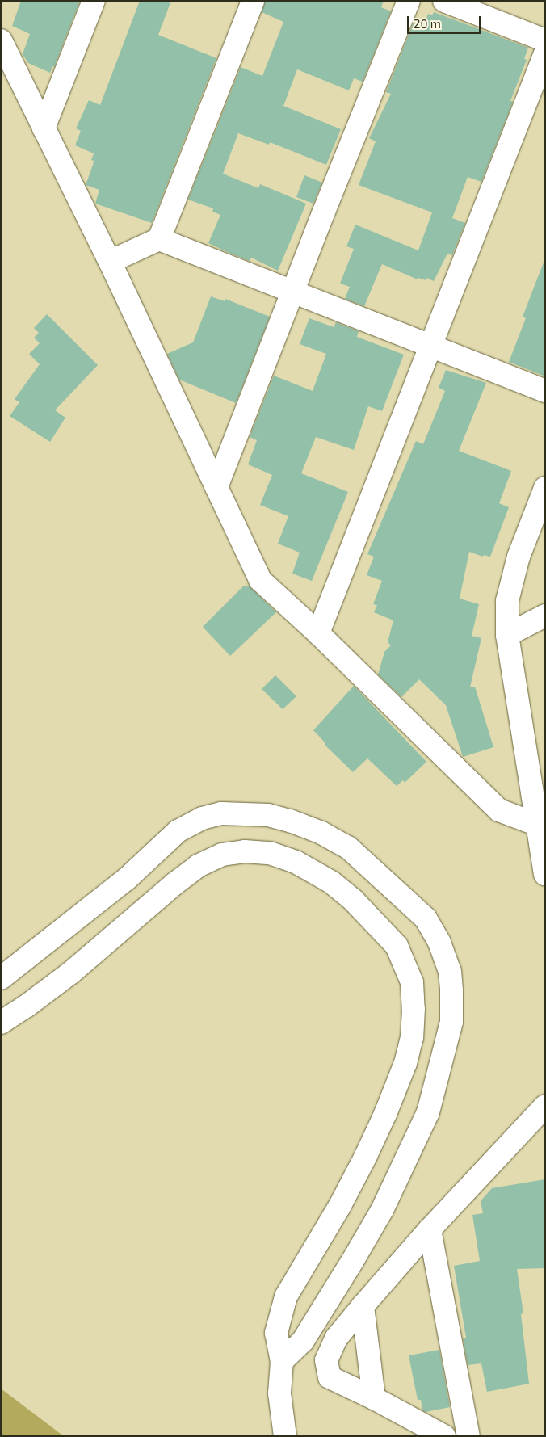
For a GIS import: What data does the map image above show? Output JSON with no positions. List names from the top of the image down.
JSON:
{
  "scale_bar": "20 m"
}
